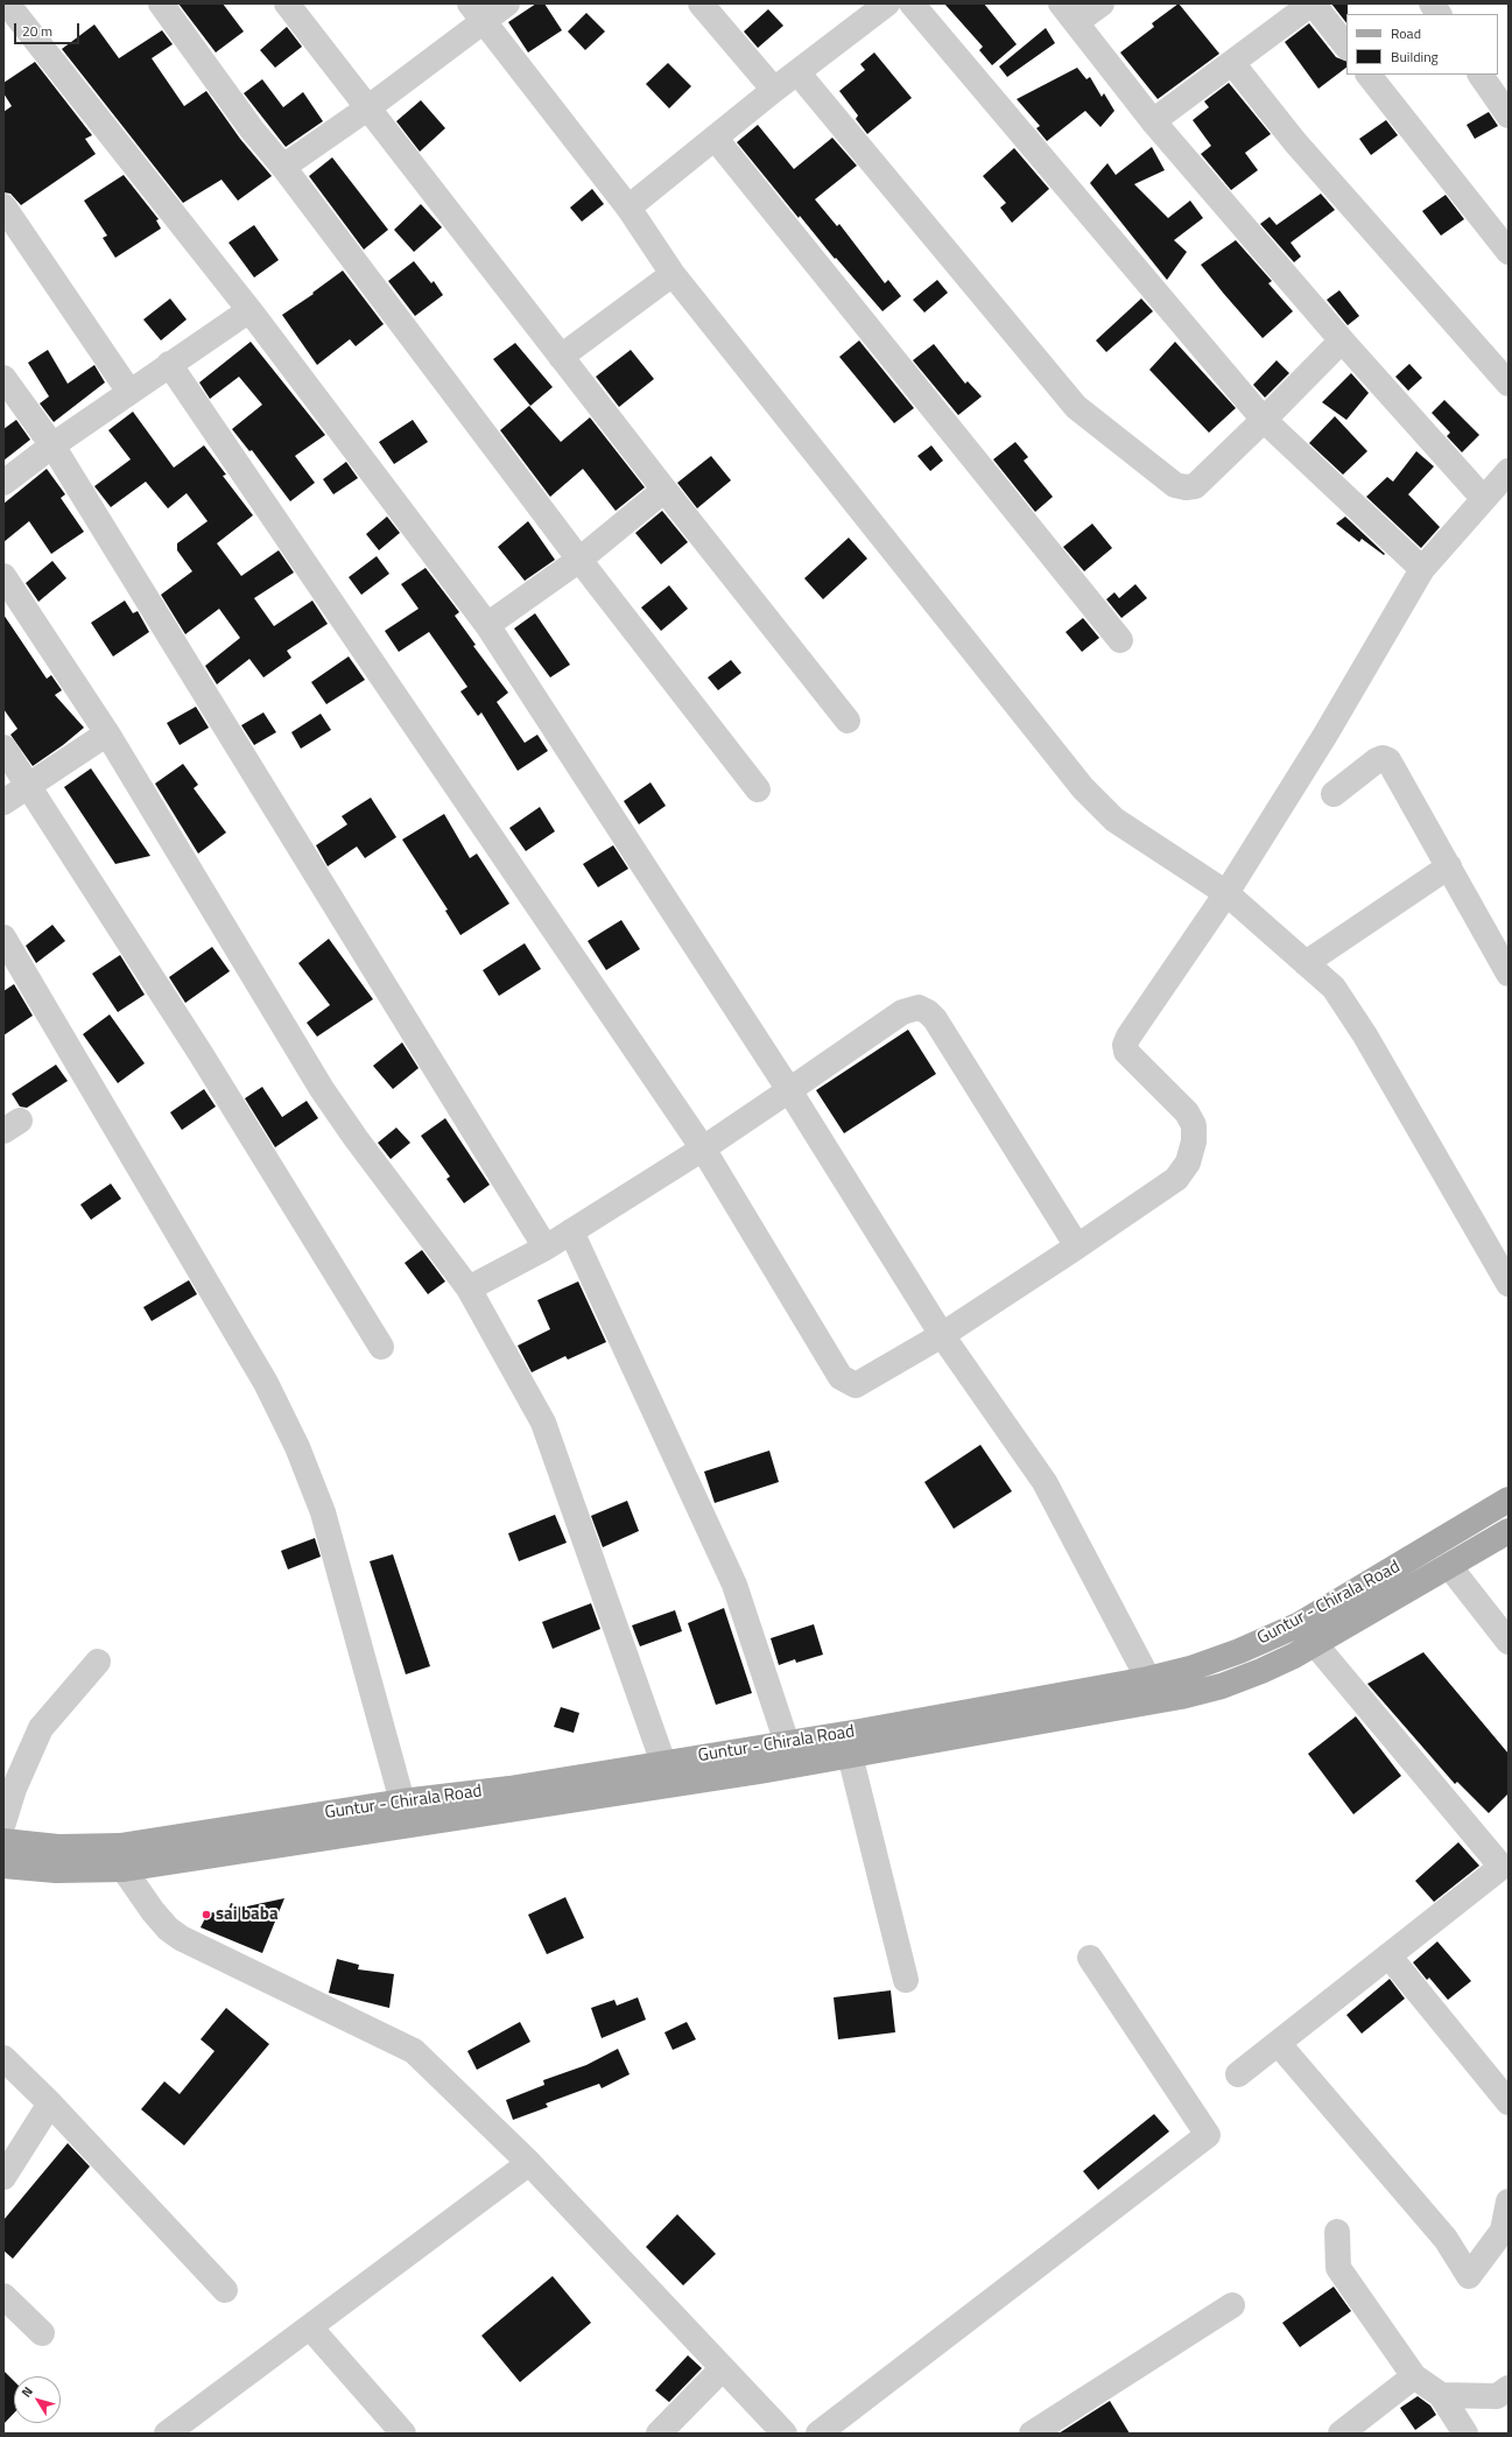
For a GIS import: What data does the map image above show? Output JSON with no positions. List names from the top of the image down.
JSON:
{
  "streets": {
    "main road": ["Guntur - Chirala Road"]
  },
  "places": ["sai baba"],
  "legend": ["Road", "Building"],
  "scale_bar": "20 m",
  "north": "top left"
}
